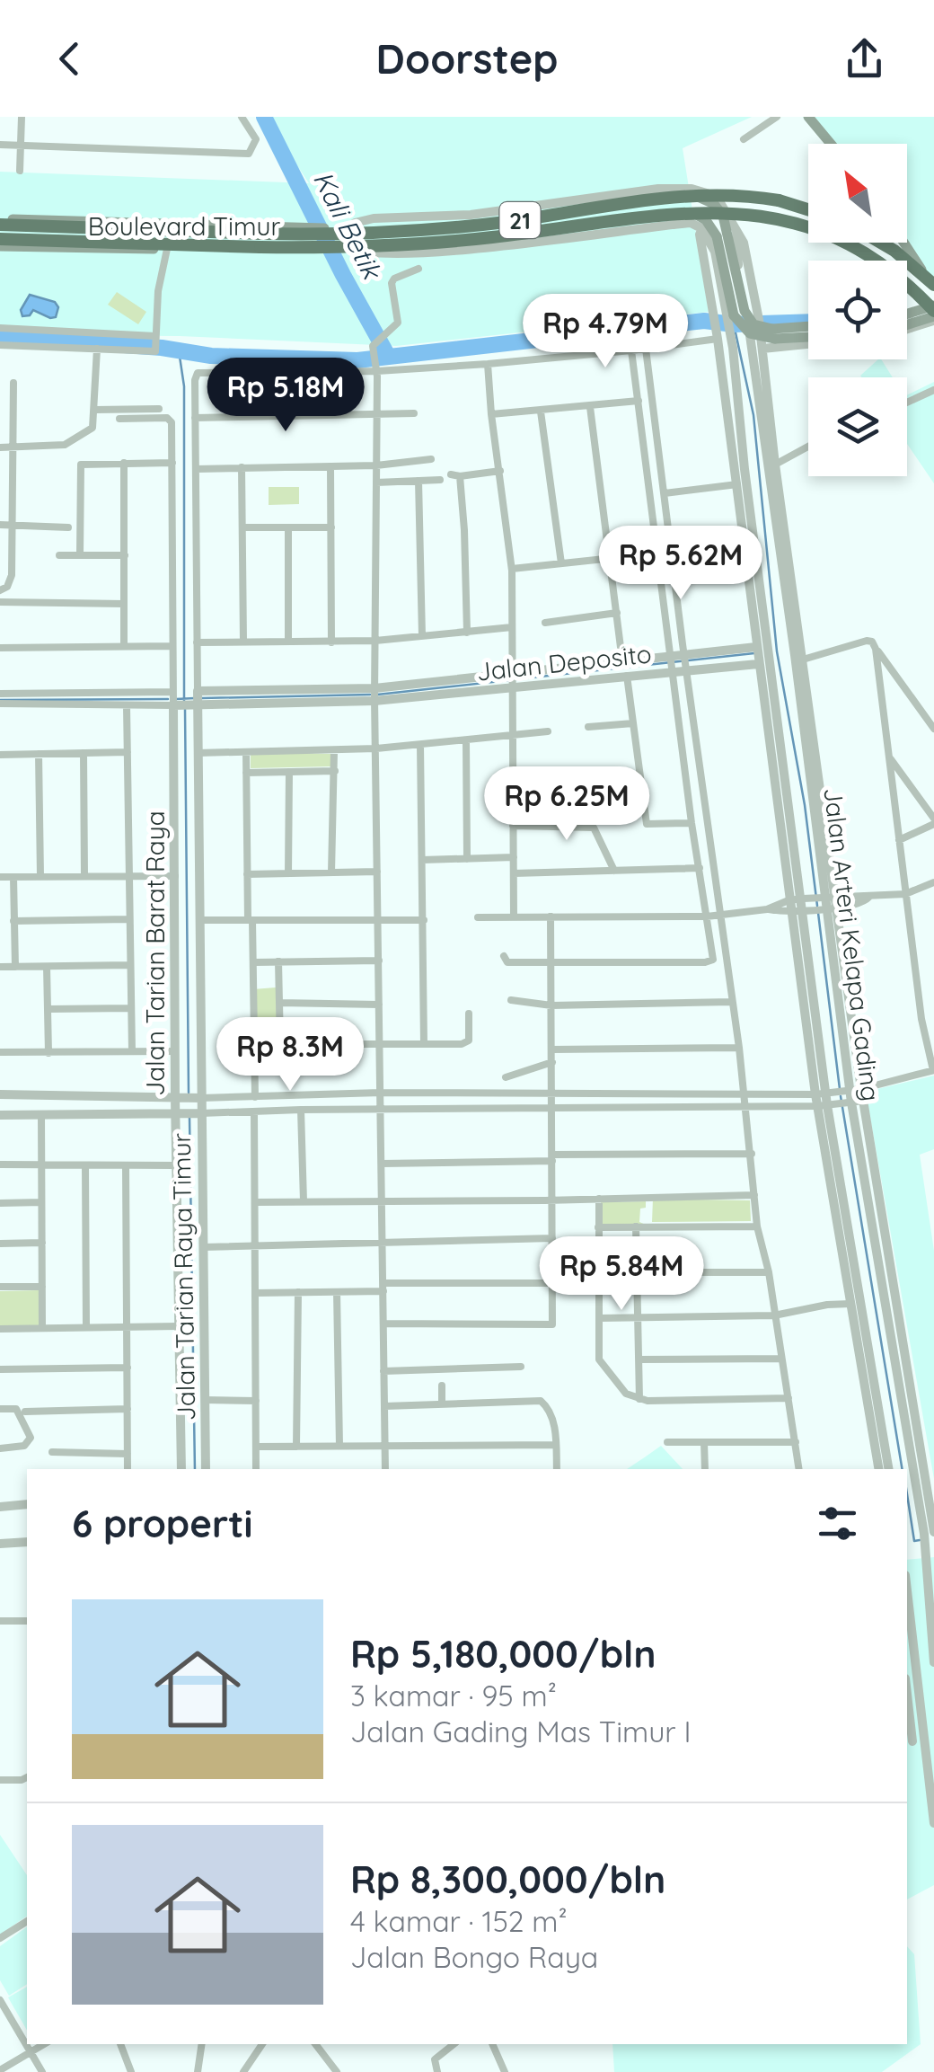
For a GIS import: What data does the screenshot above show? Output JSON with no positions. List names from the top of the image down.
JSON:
{
  "streets": {
    "highway": ["21"],
    "main road": ["Boulevard Timur"],
    "street": [
      "Jalan Deposito",
      "Jalan Arteri Kelapa Gading",
      "Jalan Tarian Barat Raya",
      "Jalan Tarian Raya Timur"
    ]
  },
  "crossings": [
    ["21", "Boulevard Timur"],
    ["Jalan Deposito", "Jalan Arteri Kelapa Gading"],
    ["Jalan Deposito", "Jalan Tarian Barat Raya"],
    ["Jalan Deposito", "Jalan Tarian Raya Timur"]
  ],
  "water": ["Kali Betik"],
  "north": "top left",
  "page": {
    "header": "Doorstep",
    "price": [
      "Rp 4.79M",
      "Rp 5.18M",
      "Rp 5.62M",
      "Rp 6.25M",
      "Rp 8.3M",
      "Rp 5.84M"
    ],
    "heading": "6 properti",
    "list": [
      {
        "name": "Rp 5,180,000/bln",
        "note": "3 kamar · 95 m² · Jalan Gading Mas Timur I"
      },
      {
        "name": "Rp 8,300,000/bln",
        "note": "4 kamar · 152 m² · Jalan Bongo Raya"
      }
    ]
  }
}
